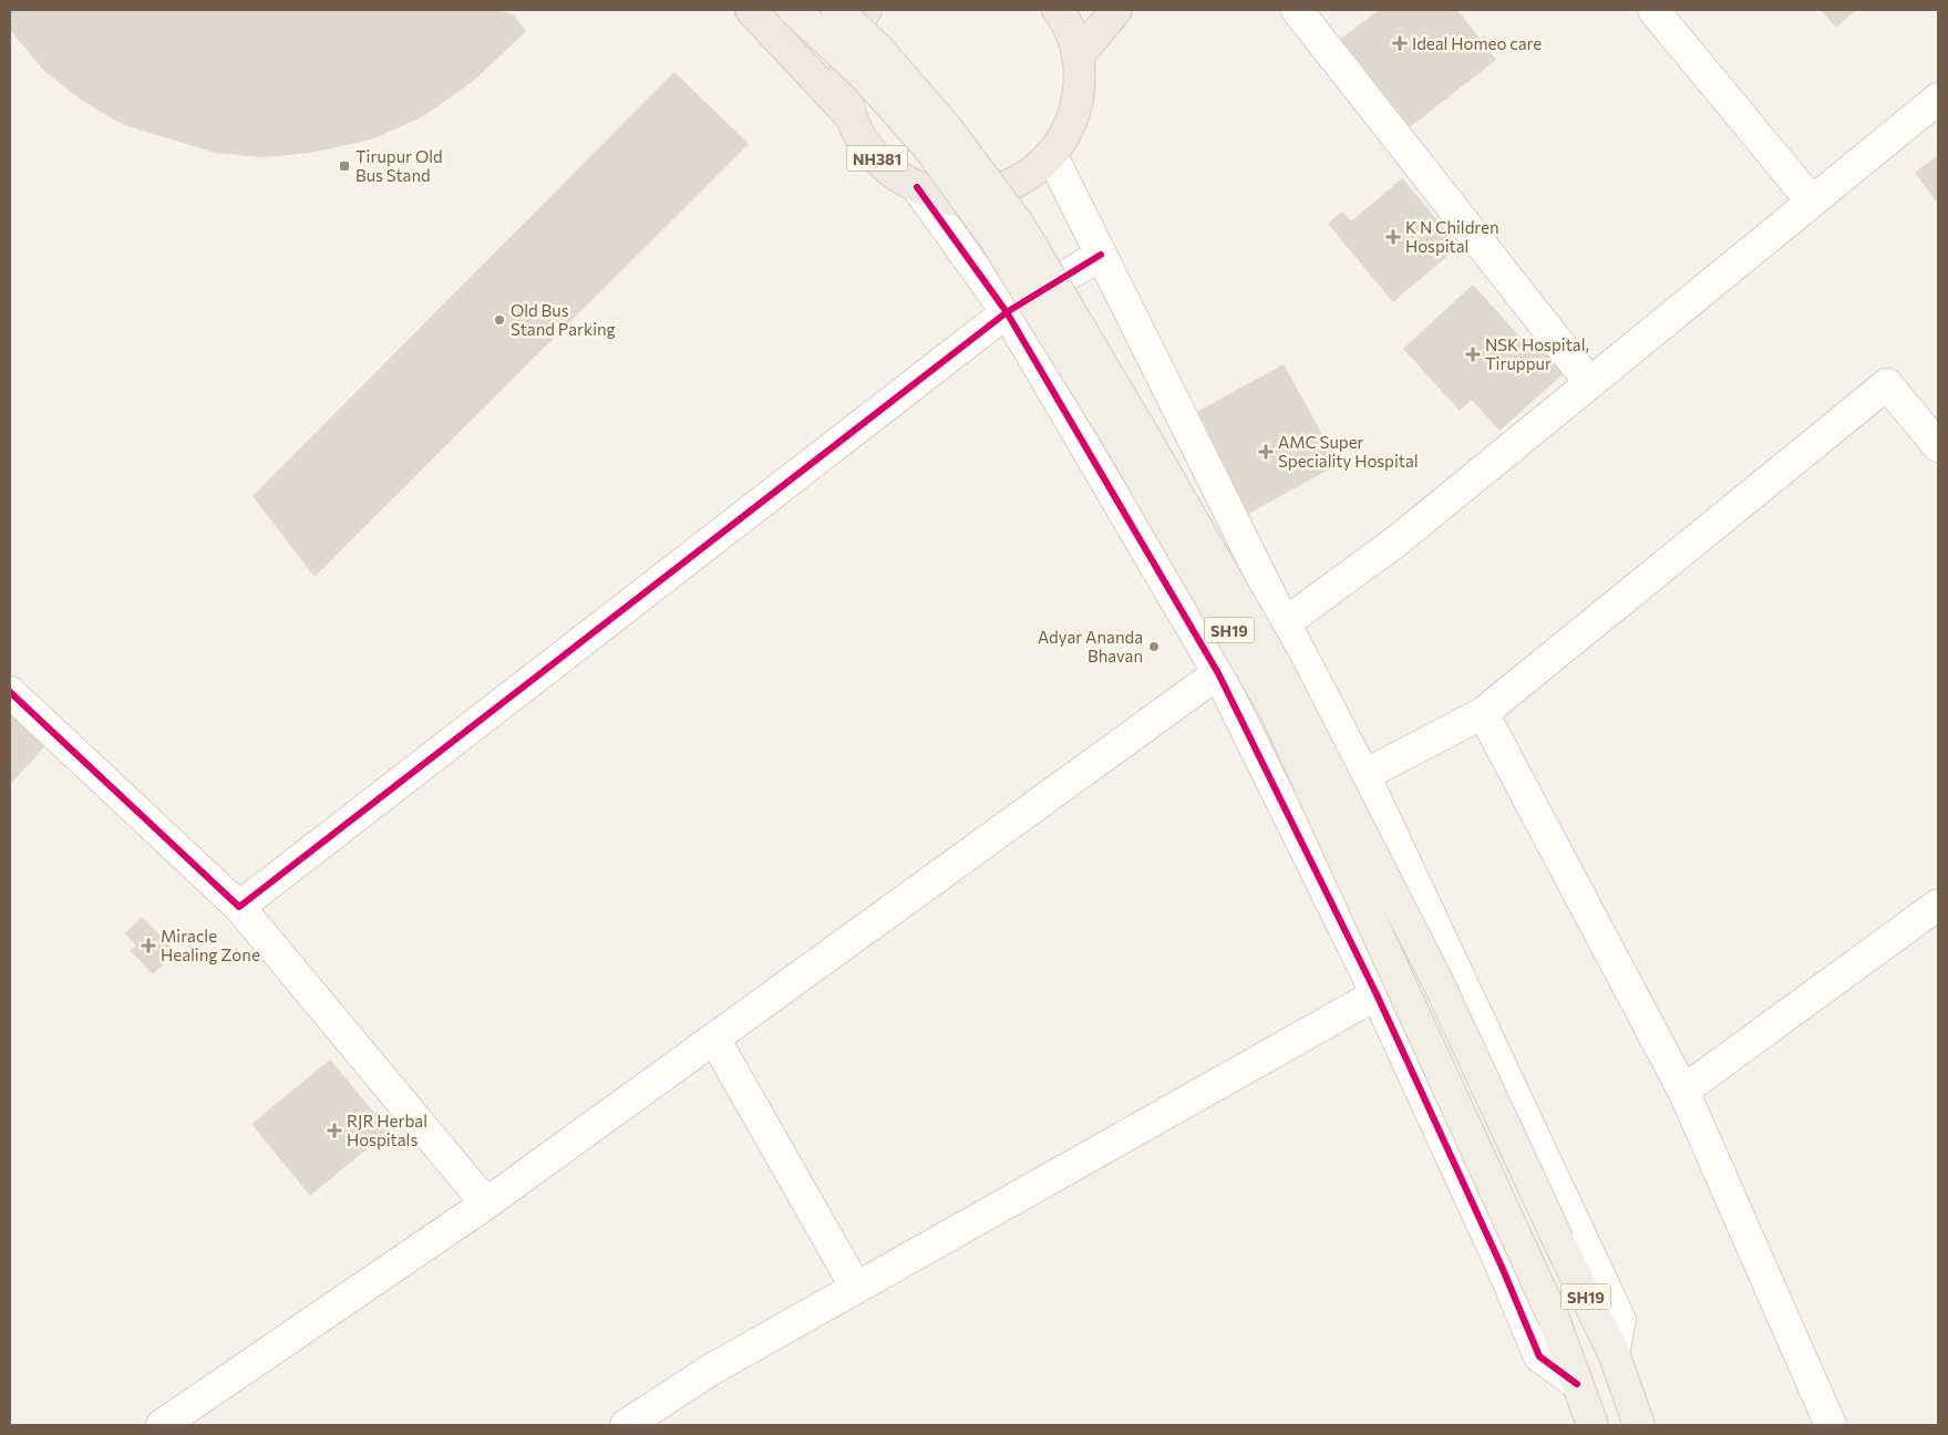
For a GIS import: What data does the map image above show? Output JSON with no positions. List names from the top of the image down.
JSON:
{
  "streets": {
    "highway": ["NH381"],
    "main road": ["SH19"]
  },
  "places": {
    "health": [
      "Ideal Homeo care",
      "K N Children Hospital",
      "NSK Hospital, Tiruppur",
      "AMC Super Speciality Hospital",
      "Miracle Healing Zone",
      "RJR Herbal Hospitals"
    ],
    "transit": ["Tirupur Old Bus Stand"],
    "other": ["Old Bus Stand Parking", "Adyar Ananda Bhavan"]
  }
}
